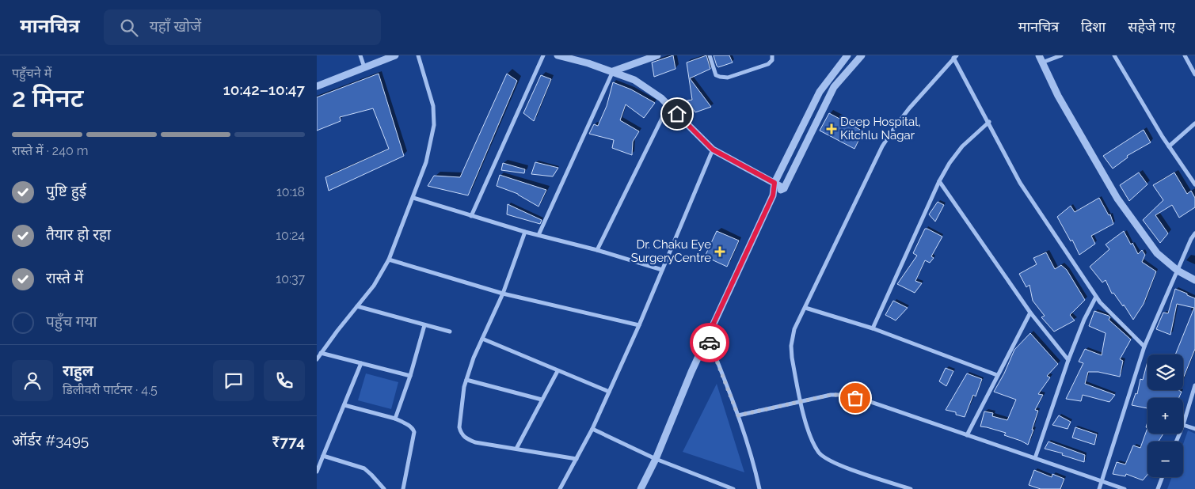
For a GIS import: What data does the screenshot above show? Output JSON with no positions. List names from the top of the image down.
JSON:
{
  "places": {
    "health": ["Deep Hospital, Kitchlu Nagar", "Dr. Chaku Eye SurgeryCentre"]
  },
  "page": {
    "header": "मानचित्र",
    "search": "यहाँ खोजें",
    "nav": ["मानचित्र", "दिशा", "सहेजे गए"],
    "heading": ["2 मिनट", "पहुँचने में", "10:42–10:47"],
    "panel": [
      "राहुल",
      "डिलीवरी पार्टनर · 4.5",
      "ऑर्डर #3495",
      "₹774"
    ],
    "bar": "रास्ते में · 240 m",
    "list": [
      ["पुष्टि हुई", "10:18"],
      ["तैयार हो रहा", "10:24"],
      ["रास्ते में", "10:37"],
      "पहुँच गया"
    ],
    "map_buttons": ["+", "−"]
  }
}
